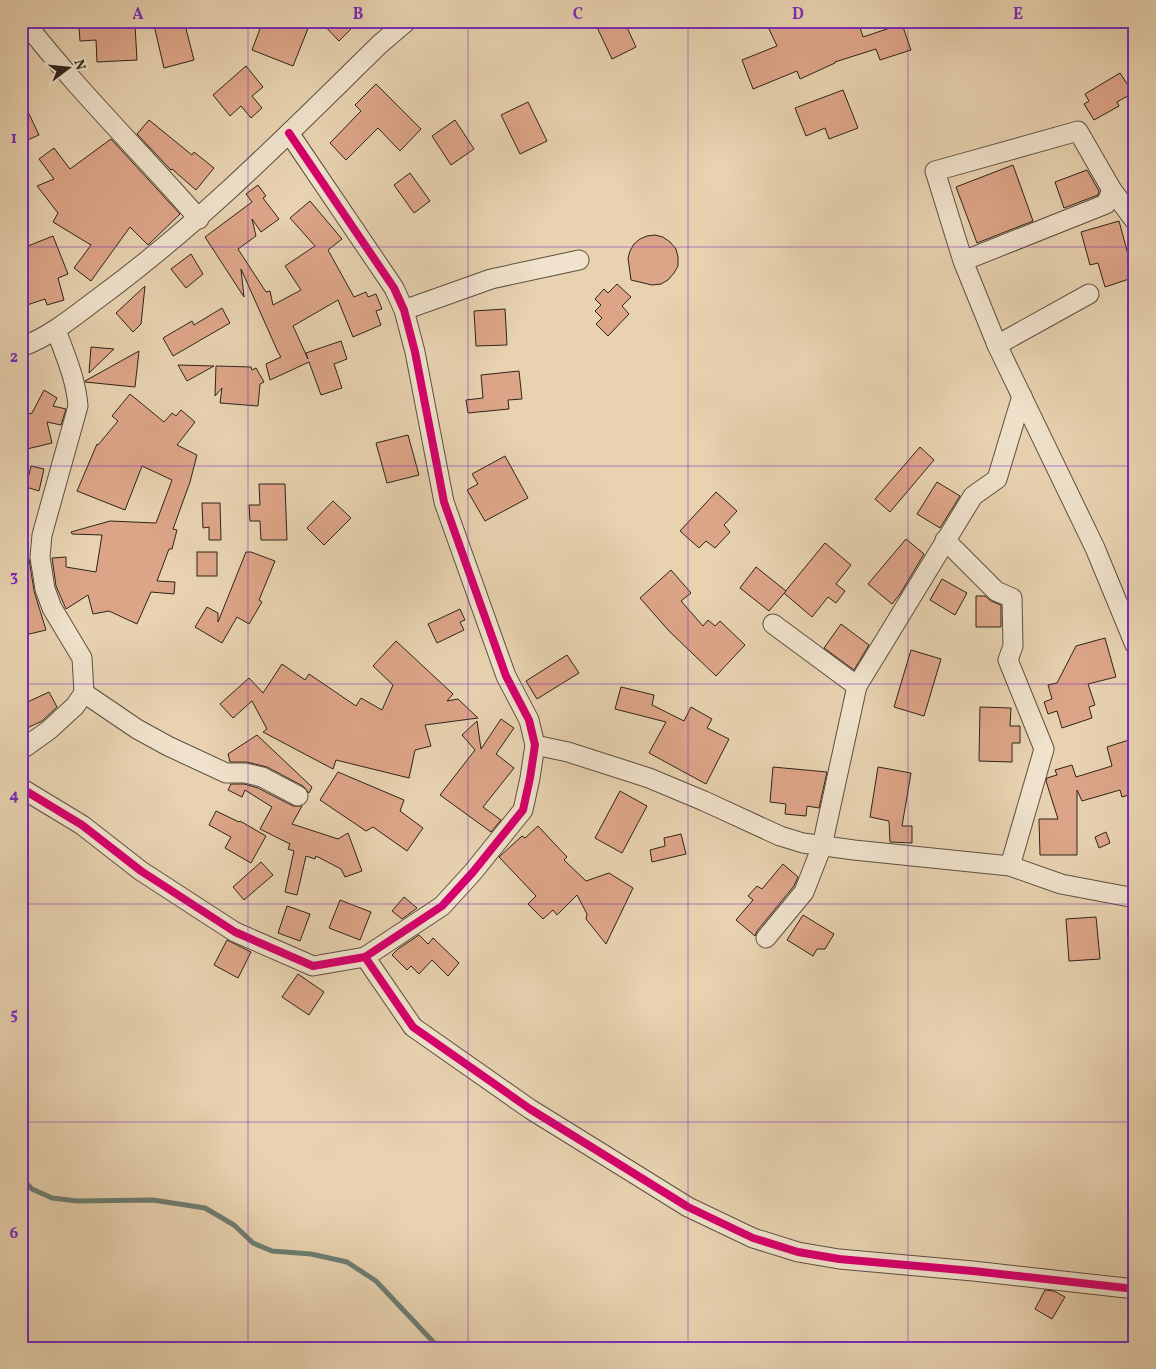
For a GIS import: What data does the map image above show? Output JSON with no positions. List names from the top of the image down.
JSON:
{
  "north": "right",
  "grid": {
    "columns": [
      "A",
      "B",
      "C",
      "D",
      "E"
    ],
    "rows": [
      "1",
      "2",
      "3",
      "4",
      "5",
      "6"
    ]
  }
}
